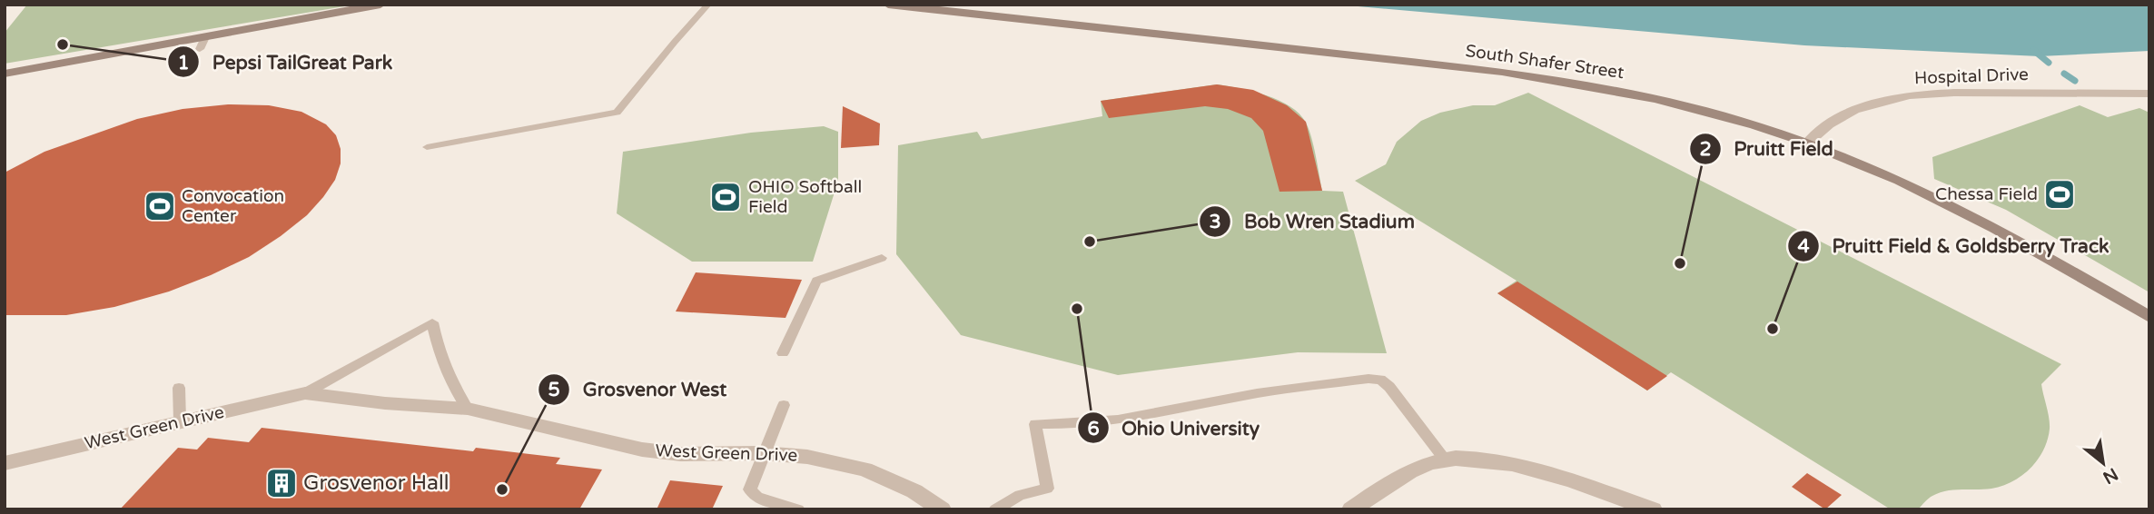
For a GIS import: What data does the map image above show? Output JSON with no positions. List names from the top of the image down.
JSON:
{
  "streets": {
    "street": ["South Shafer Street", "Hospital Drive", "West Green Drive"]
  },
  "crossings": [
    ["South Shafer Street", "Hospital Drive"]
  ],
  "places": {
    "other": [
      "Pepsi TailGreat Park",
      "Bob Wren Stadium",
      "Pruitt Field",
      "Ohio University",
      "Pruitt Field & Goldsberry Track",
      "Grosvenor West"
    ],
    "sports": ["Chessa Field", "OHIO Softball Field", "Convocation Center"],
    "building": ["Grosvenor Hall"]
  },
  "north": "bottom right"
}
